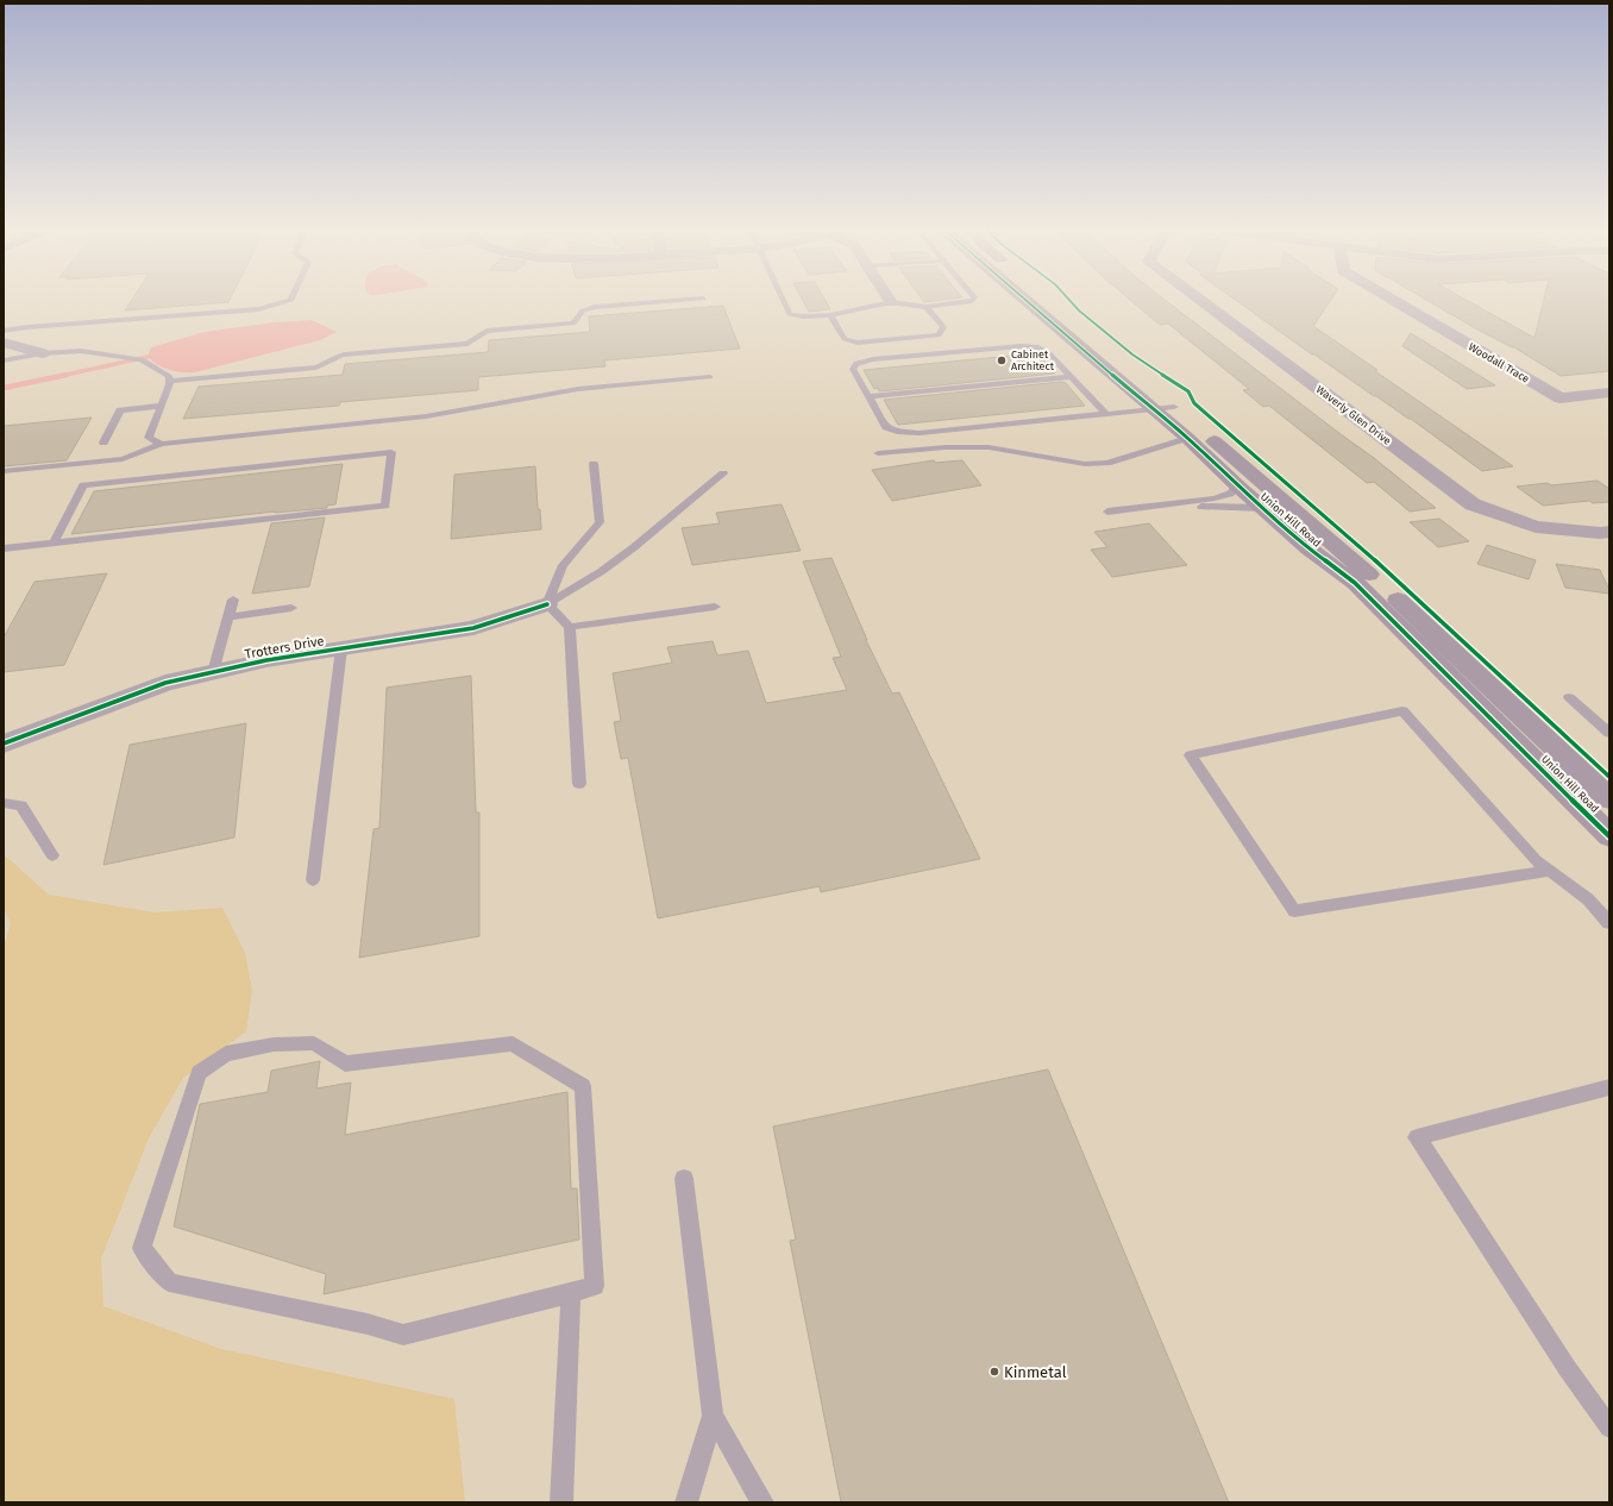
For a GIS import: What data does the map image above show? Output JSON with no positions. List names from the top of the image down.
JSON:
{
  "streets": {
    "street": [
      "Woodall Trace",
      "Waverly Glen Drive",
      "Union Hill Road",
      "Trotters Drive"
    ]
  },
  "places": ["Cabinet Architect", "Kinmetal"]
}
